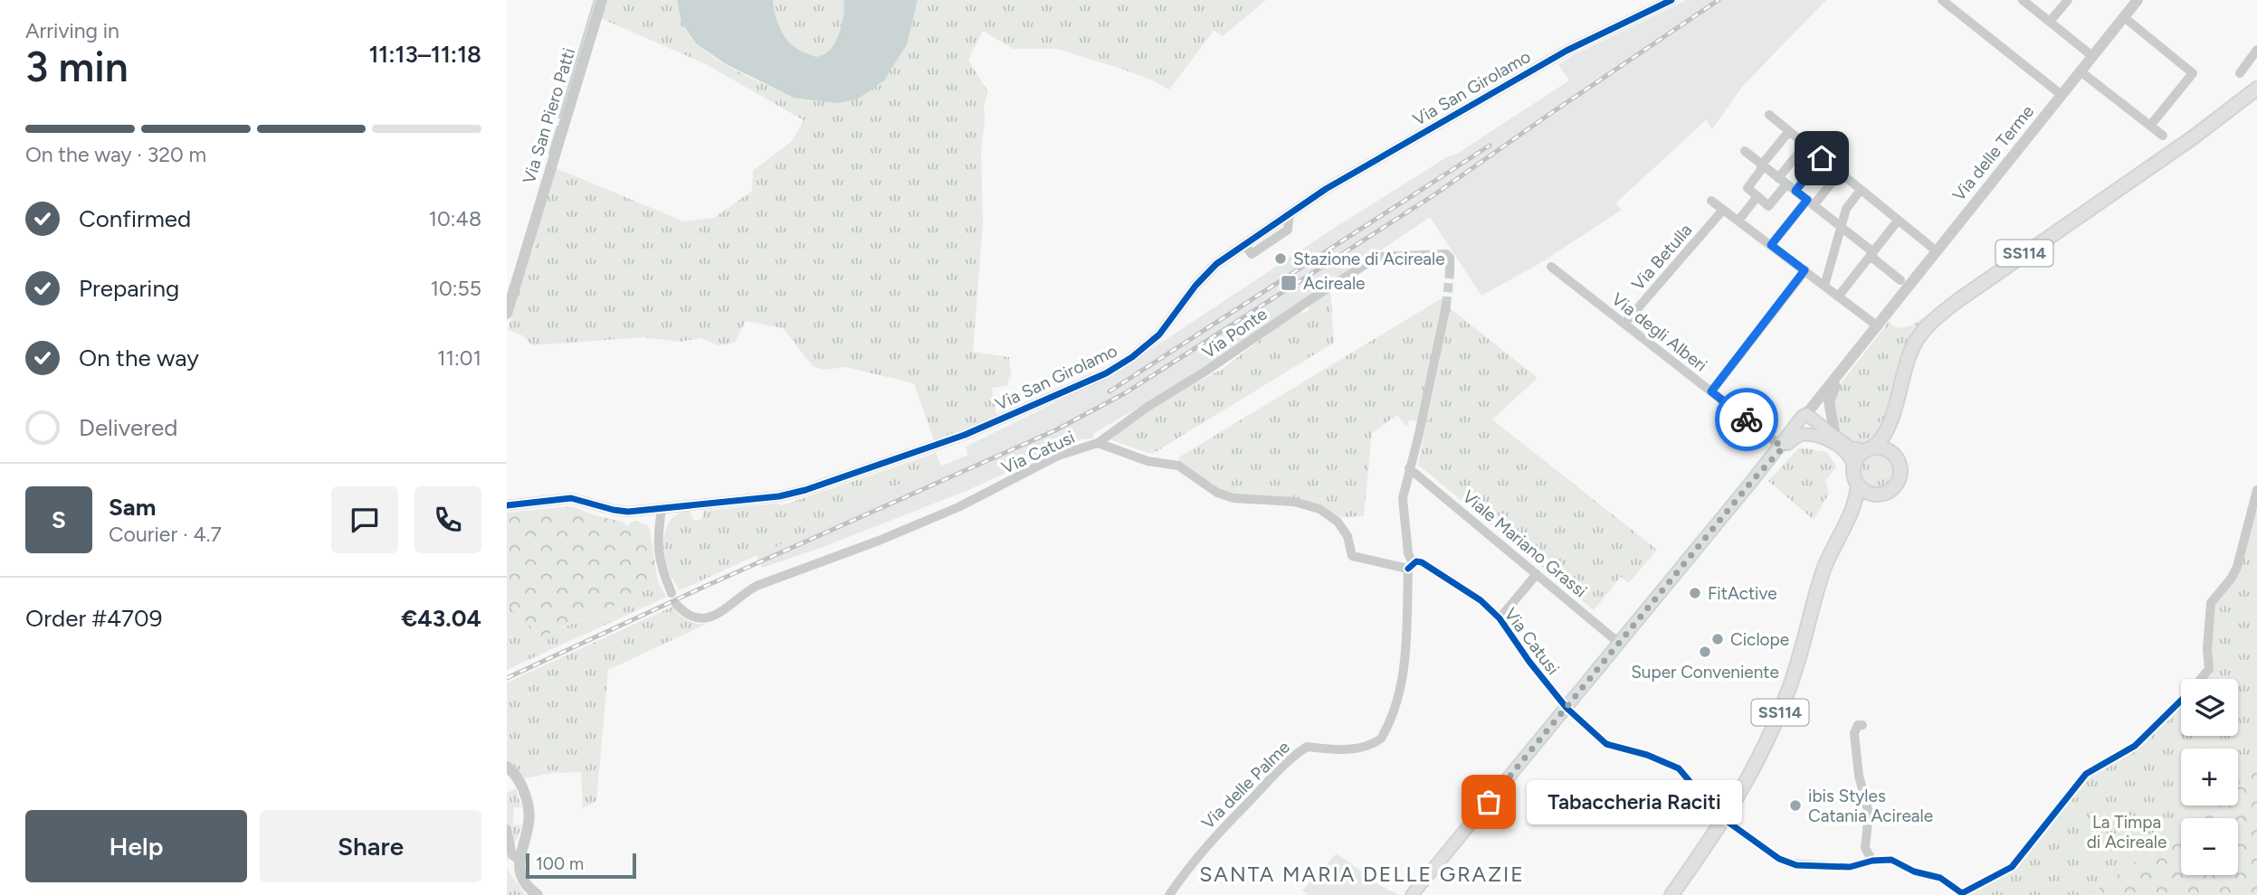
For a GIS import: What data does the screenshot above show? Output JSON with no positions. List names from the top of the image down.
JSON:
{
  "streets": {
    "main road": ["SS114"],
    "street": [
      "Via San Girolamo",
      "Via San Piero Patti",
      "Via delle Terme",
      "Via Betulla",
      "Via degli Alberi",
      "Via Ponte",
      "Via Catusi",
      "Viale Mariano Grassi",
      "Via delle Palme"
    ]
  },
  "crossings": [
    ["Via Betulla", "Via degli Alberi"],
    ["Via Ponte", "Via Catusi"],
    ["Via Catusi", "Via delle Palme"]
  ],
  "districts": ["SANTA MARIA DELLE GRAZIE"],
  "parks": ["La Timpa di Acireale"],
  "places": {
    "other": [
      "Stazione di Acireale",
      "FitActive",
      "Ciclope",
      "Super Conveniente",
      "Tabaccheria Raciti",
      "ibis Styles Catania Acireale"
    ],
    "transit": ["Acireale"]
  },
  "scale_bar": "100 m",
  "page": {
    "heading": ["3 min", "Arriving in", "11:13–11:18"],
    "panel": [
      "Sam",
      "Courier · 4.7",
      "Order #4709",
      "€43.04"
    ],
    "bar": "On the way · 320 m",
    "list": [
      ["Confirmed", "10:48"],
      ["Preparing", "10:55"],
      ["On the way", "11:01"],
      "Delivered"
    ],
    "round": "S",
    "map_buttons": ["+", "−"],
    "bubble": "Tabaccheria Raciti",
    "buttons": ["Help", "Share"],
    "scale": "100 m"
  }
}
